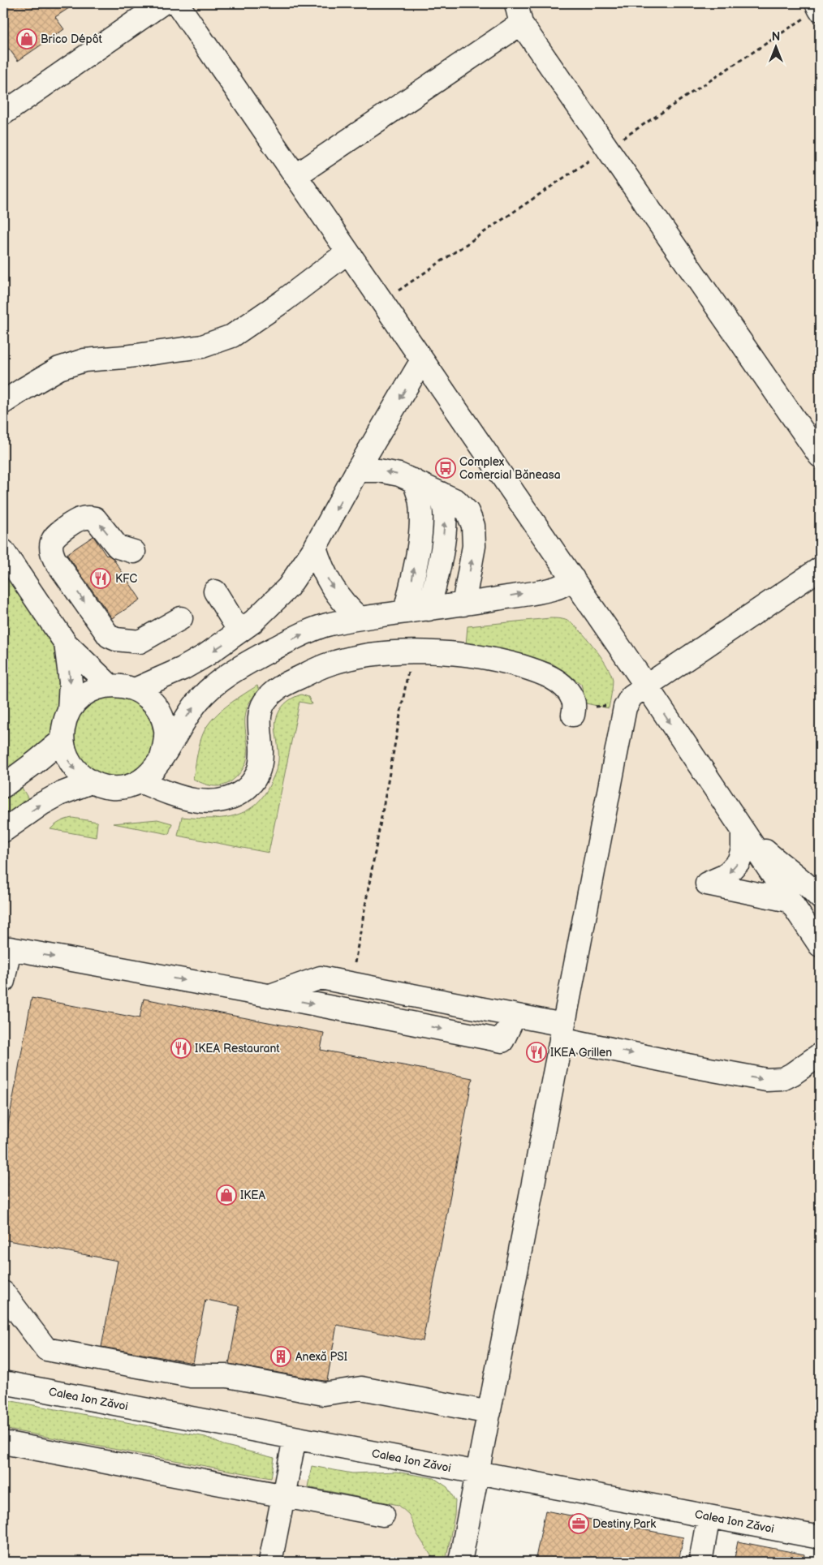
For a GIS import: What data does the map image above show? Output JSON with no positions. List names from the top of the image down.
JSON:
{
  "streets": {
    "street": ["Calea Ion Zăvoi"]
  },
  "places": {
    "shop": ["Brico Dépôt", "IKEA"],
    "bus stop": ["Complex Comercial Băneasa"],
    "restaurant": ["KFC", "IKEA Restaurant", "IKEA Grillen"],
    "building": ["Anexă PSI"],
    "office": ["Destiny Park"]
  },
  "north": "top"
}
